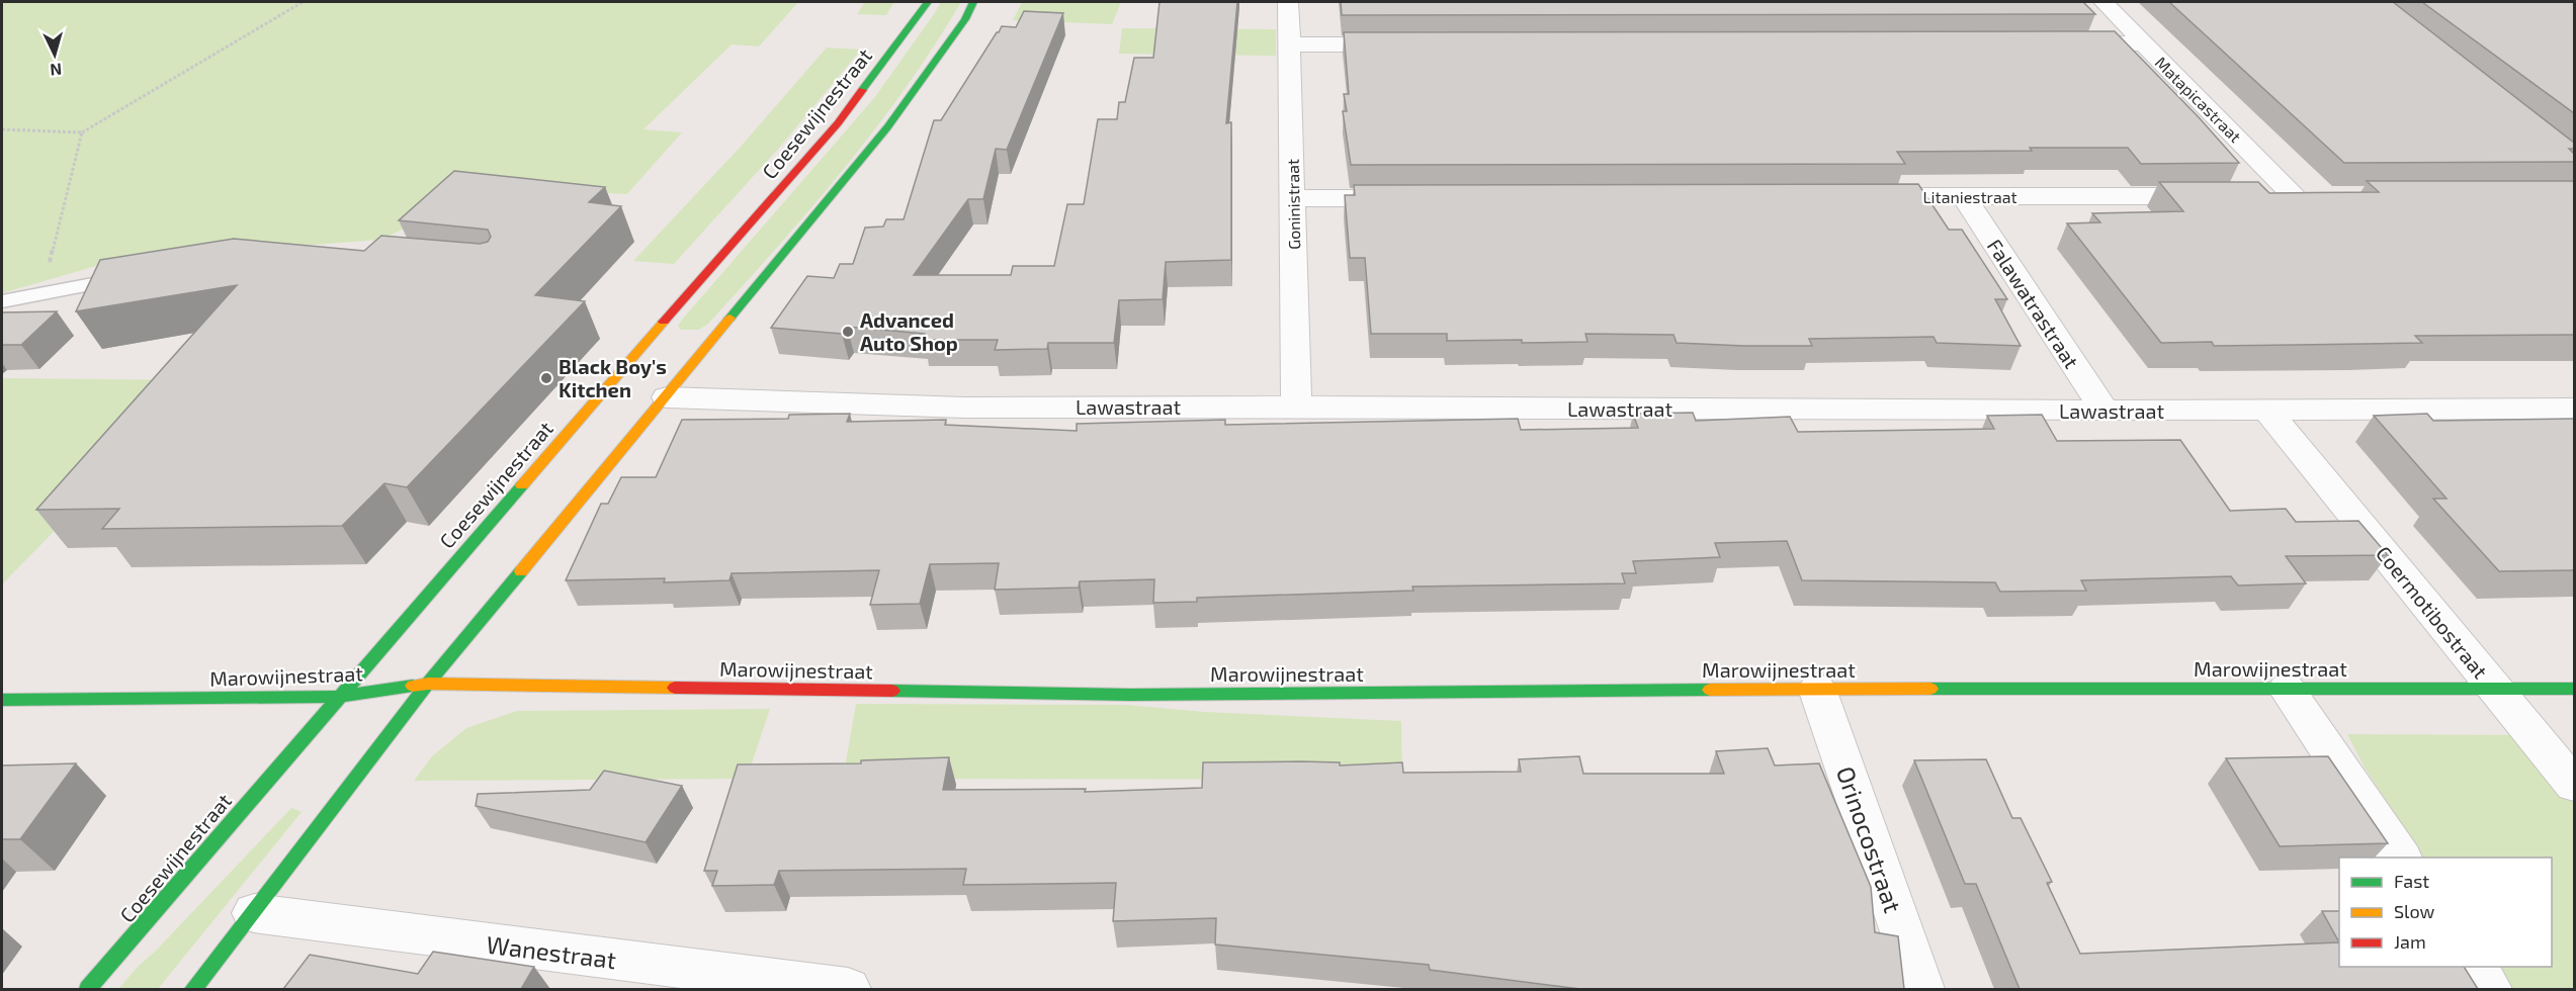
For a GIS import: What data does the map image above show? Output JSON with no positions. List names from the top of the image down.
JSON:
{
  "streets": {
    "main road": ["Coesewijnestraat", "Marowijnestraat"],
    "street": [
      "Matapicastraat",
      "Litaniestraat",
      "Goninistraat",
      "Falawatrastraat",
      "Lawastraat",
      "Coermotibostraat",
      "Orinocostraat",
      "Wanestraat"
    ]
  },
  "crossings": [
    ["Coesewijnestraat", "Marowijnestraat"],
    ["Litaniestraat", "Falawatrastraat"],
    ["Goninistraat", "Lawastraat"],
    ["Falawatrastraat", "Lawastraat"],
    ["Lawastraat", "Coermotibostraat"],
    ["Coermotibostraat", "Marowijnestraat"],
    ["Marowijnestraat", "Orinocostraat"]
  ],
  "places": ["Advanced Auto Shop", "Black Boy's Kitchen"],
  "legend": ["Fast", "Slow", "Jam"],
  "north": "bottom"
}
